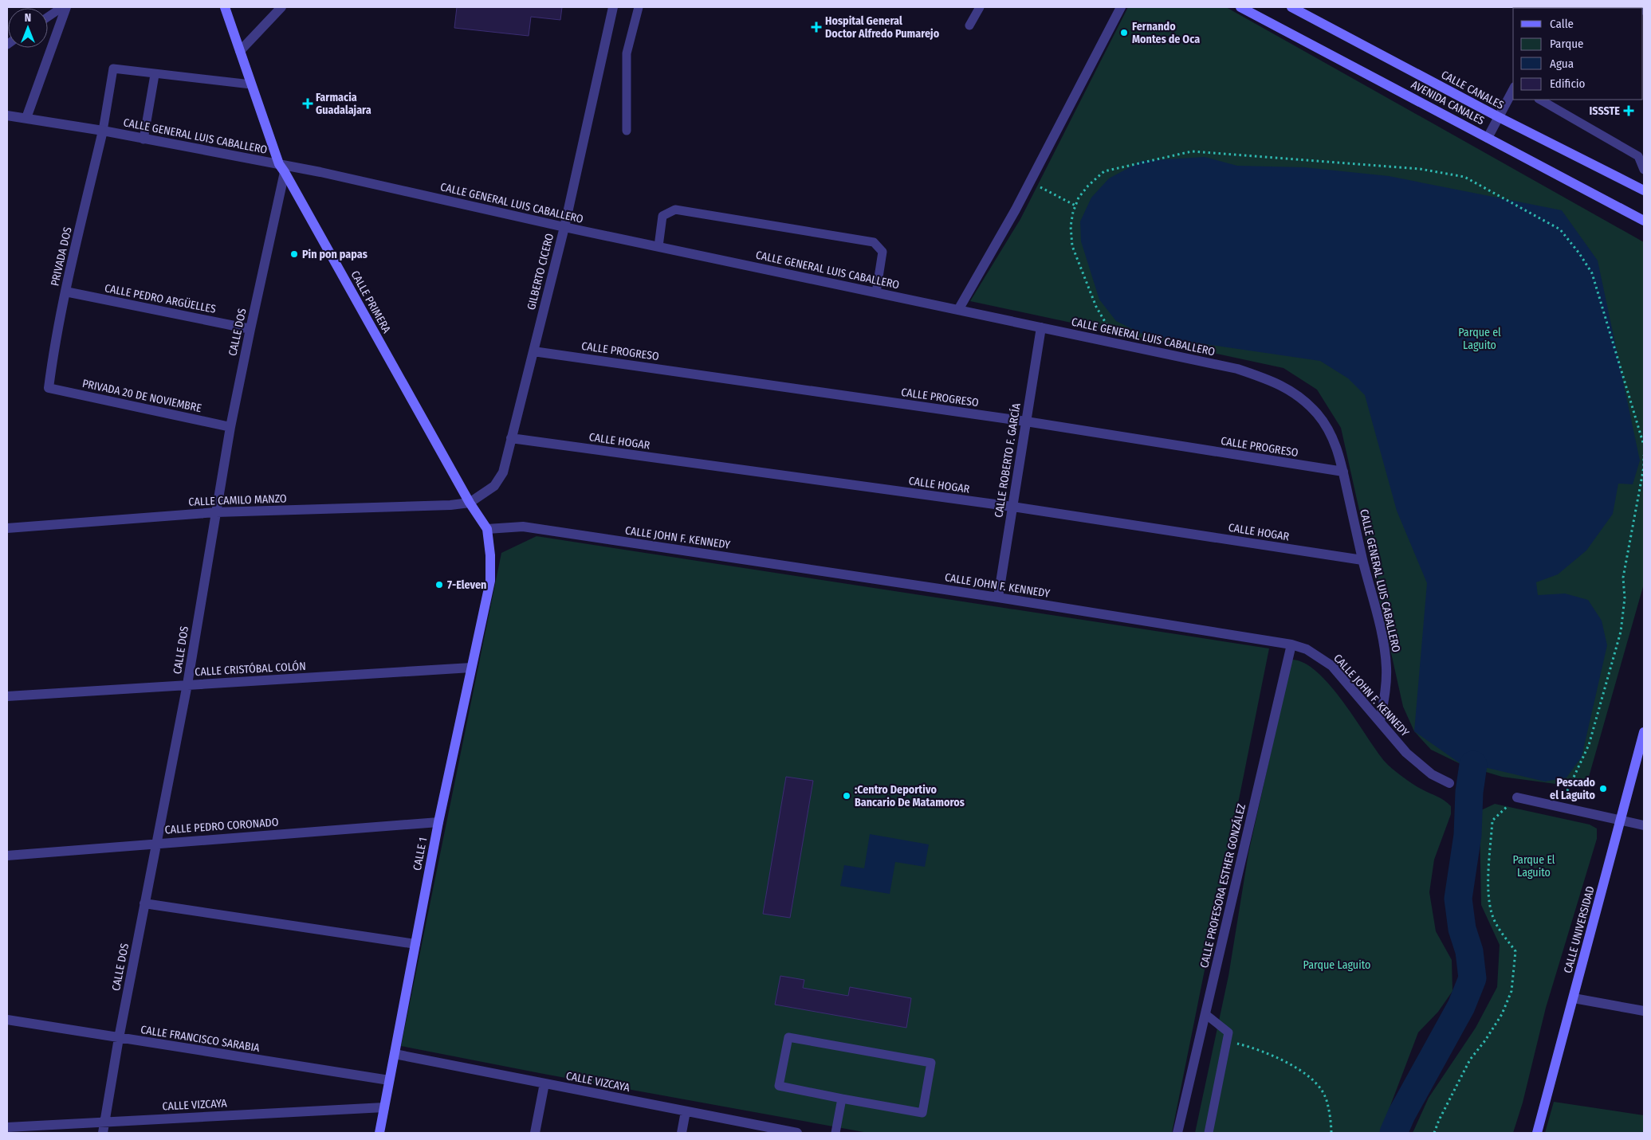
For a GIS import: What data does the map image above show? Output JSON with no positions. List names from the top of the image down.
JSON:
{
  "streets": {
    "street": [
      "CALLE CANALES",
      "AVENIDA CANALES",
      "CALLE GENERAL LUIS CABALLERO",
      "PRIVADA DOS",
      "GILBERTO CICERO",
      "CALLE PEDRO ARGÜELLES",
      "CALLE PRIMERA",
      "CALLE DOS",
      "CALLE PROGRESO",
      "PRIVADA 20 DE NOVIEMBRE",
      "CALLE HOGAR",
      "CALLE ROBERTO F. GARCÍA",
      "CALLE CAMILO MANZO",
      "CALLE JOHN F. KENNEDY",
      "CALLE CRISTÓBAL COLÓN",
      "CALLE PEDRO CORONADO",
      "CALLE 1",
      "CALLE PROFESORA ESTHER GONZÁLEZ",
      "CALLE UNIVERSIDAD",
      "CALLE FRANCISCO SARABIA",
      "CALLE VIZCAYA"
    ]
  },
  "crossings": [
    ["CALLE GENERAL LUIS CABALLERO", "PRIVADA DOS"],
    ["CALLE GENERAL LUIS CABALLERO", "GILBERTO CICERO"],
    ["CALLE GENERAL LUIS CABALLERO", "CALLE PRIMERA"],
    ["CALLE GENERAL LUIS CABALLERO", "CALLE PROGRESO"],
    ["CALLE GENERAL LUIS CABALLERO", "CALLE HOGAR"],
    ["CALLE GENERAL LUIS CABALLERO", "CALLE ROBERTO F. GARCÍA"],
    ["CALLE GENERAL LUIS CABALLERO", "CALLE JOHN F. KENNEDY"],
    ["PRIVADA DOS", "CALLE PEDRO ARGÜELLES"],
    ["PRIVADA DOS", "PRIVADA 20 DE NOVIEMBRE"],
    ["GILBERTO CICERO", "CALLE PRIMERA"],
    ["GILBERTO CICERO", "CALLE PROGRESO"],
    ["GILBERTO CICERO", "CALLE HOGAR"],
    ["GILBERTO CICERO", "CALLE CAMILO MANZO"],
    ["CALLE PEDRO ARGÜELLES", "CALLE DOS"],
    ["CALLE PRIMERA", "CALLE DOS"],
    ["CALLE PRIMERA", "CALLE CAMILO MANZO"],
    ["CALLE PRIMERA", "CALLE JOHN F. KENNEDY"],
    ["CALLE PRIMERA", "CALLE 1"],
    ["CALLE DOS", "PRIVADA 20 DE NOVIEMBRE"],
    ["CALLE DOS", "CALLE CAMILO MANZO"],
    ["CALLE DOS", "CALLE CRISTÓBAL COLÓN"],
    ["CALLE DOS", "CALLE PEDRO CORONADO"],
    ["CALLE DOS", "CALLE FRANCISCO SARABIA"],
    ["CALLE DOS", "CALLE VIZCAYA"],
    ["CALLE PROGRESO", "CALLE ROBERTO F. GARCÍA"],
    ["CALLE HOGAR", "CALLE ROBERTO F. GARCÍA"],
    ["CALLE ROBERTO F. GARCÍA", "CALLE JOHN F. KENNEDY"],
    ["CALLE JOHN F. KENNEDY", "CALLE PROFESORA ESTHER GONZÁLEZ"],
    ["CALLE CRISTÓBAL COLÓN", "CALLE 1"],
    ["CALLE PEDRO CORONADO", "CALLE 1"],
    ["CALLE 1", "CALLE FRANCISCO SARABIA"],
    ["CALLE 1", "CALLE VIZCAYA"]
  ],
  "parks": ["Parque el Laguito", "Parque El Laguito", "Parque Laguito"],
  "places": {
    "health": ["Hospital General Doctor Alfredo Pumarejo", "Farmacia Guadalajara", "ISSSTE"],
    "other": [
      "Fernando Montes de Oca",
      "Pin pon papas",
      "7-Eleven",
      "Pescado el Laguito",
      ":Centro Deportivo Bancario De Matamoros"
    ]
  },
  "legend": [
    "Calle",
    "Parque",
    "Agua",
    "Edificio"
  ],
  "north": "top"
}
